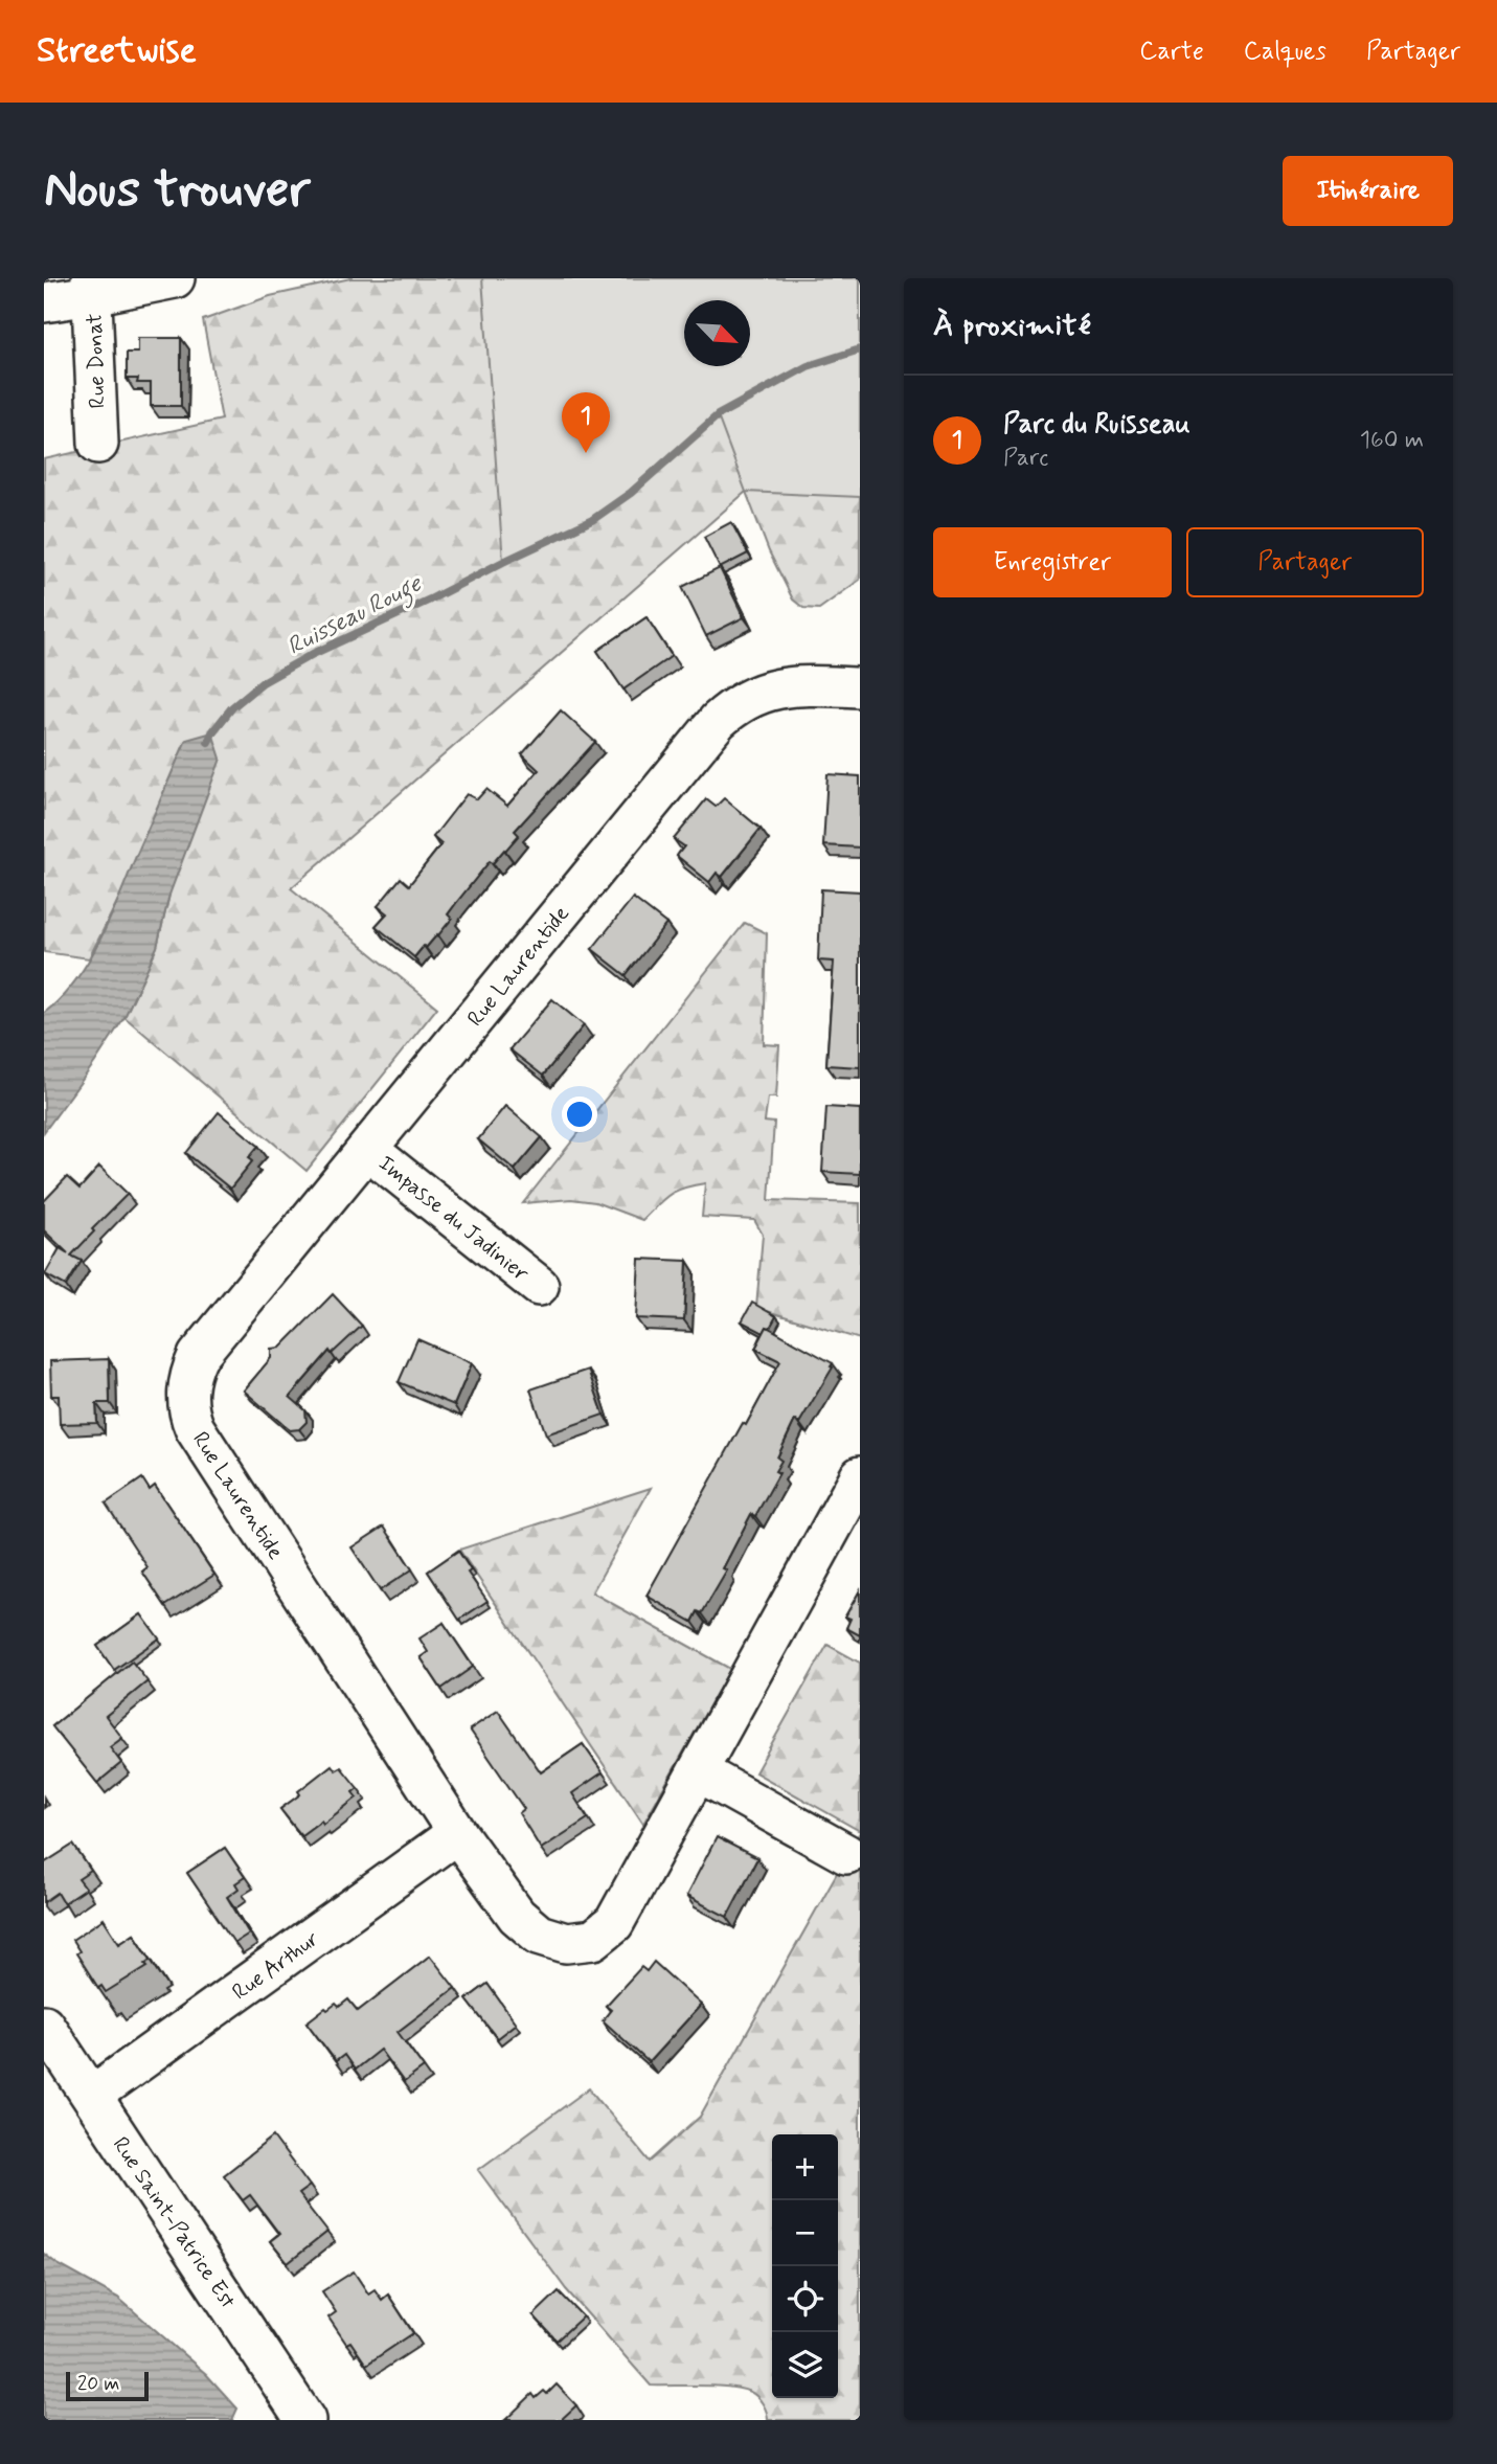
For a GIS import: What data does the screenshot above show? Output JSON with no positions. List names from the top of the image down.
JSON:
{
  "streets": {
    "street": [
      "Rue Donat",
      "Rue Laurentide",
      "Impasse du Jadinier",
      "Rue Arthur",
      "Rue Saint-Patrice Est"
    ]
  },
  "crossings": [
    ["Rue Laurentide", "Impasse du Jadinier"],
    ["Rue Laurentide", "Rue Arthur"],
    ["Rue Arthur", "Rue Saint-Patrice Est"]
  ],
  "water": ["Ruisseau Rouge"],
  "scale_bar": "20 m",
  "north": "bottom right",
  "page": {
    "header": "Streetwise",
    "nav": ["Carte", "Calques", "Partager"],
    "buttons": [
      "Itinéraire",
      ["Enregistrer", "Partager"]
    ],
    "title": "Nous trouver",
    "heading": "À proximité",
    "list": [
      {
        "mark": "1",
        "name": "Parc du Ruisseau",
        "note": "Parc",
        "value": "160 m"
      }
    ],
    "pins": "1",
    "map_buttons": ["+", "−"],
    "scale": "20 m"
  }
}
